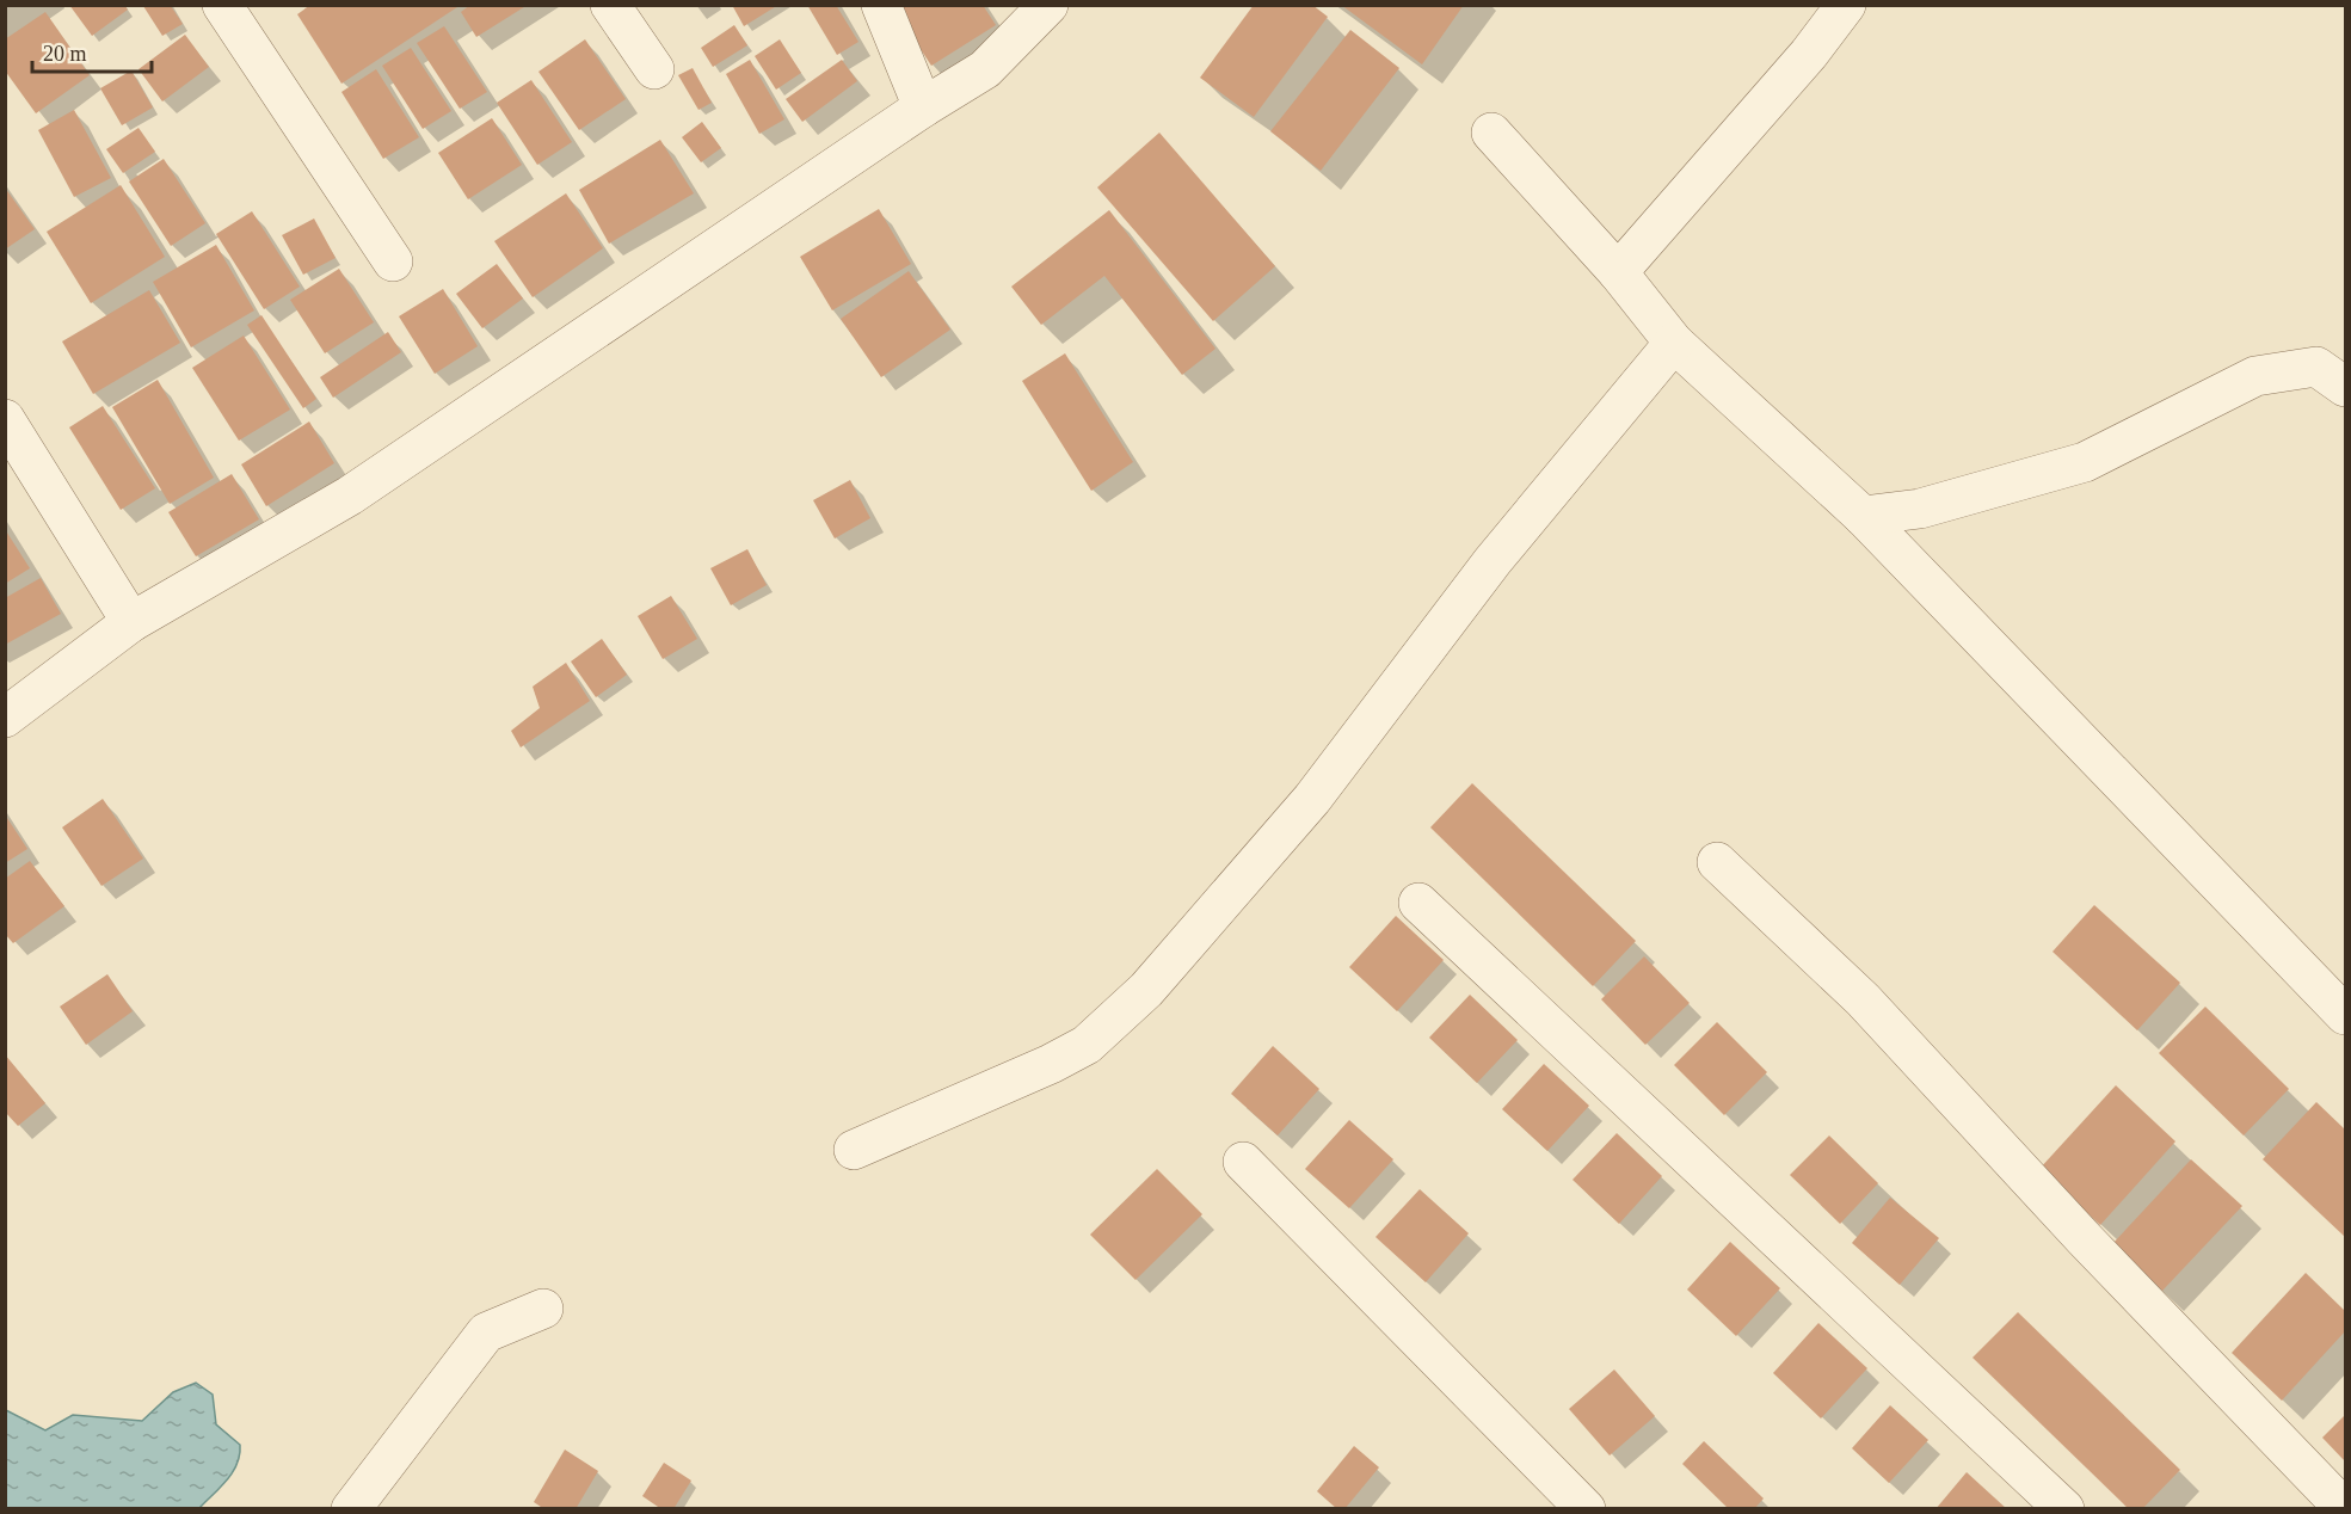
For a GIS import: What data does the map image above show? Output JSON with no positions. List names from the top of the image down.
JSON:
{
  "scale_bar": "20 m"
}
